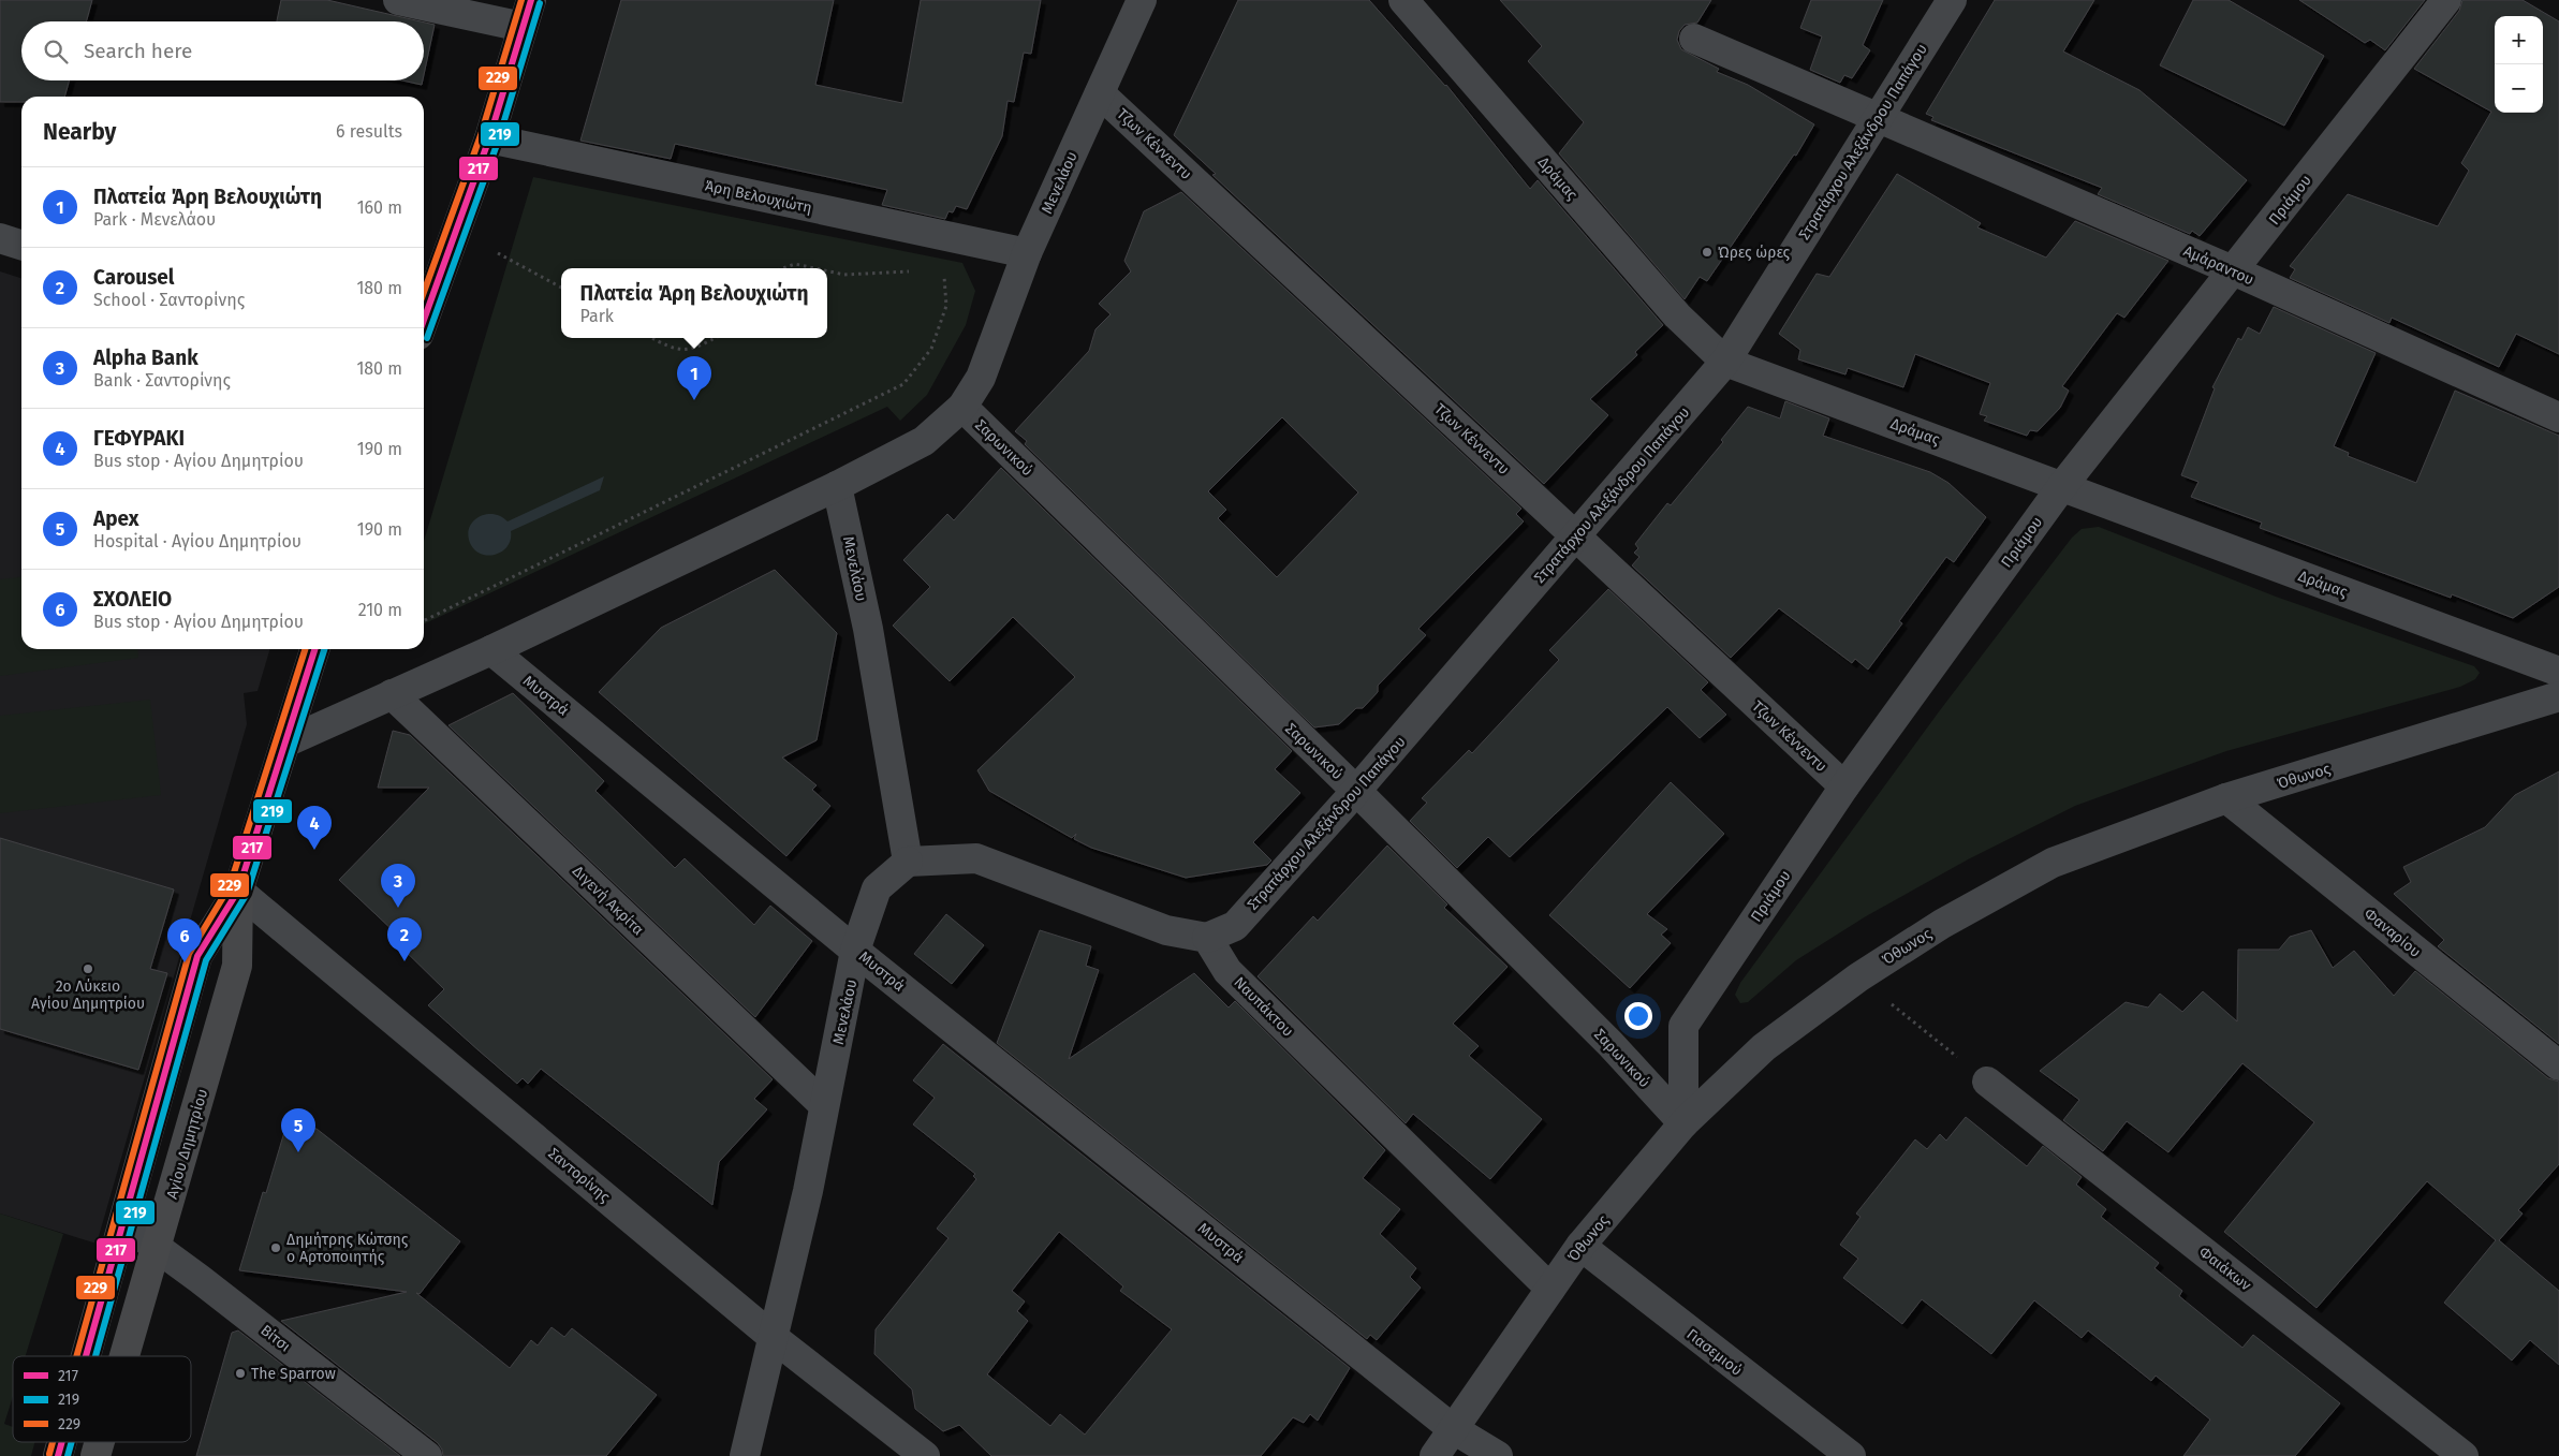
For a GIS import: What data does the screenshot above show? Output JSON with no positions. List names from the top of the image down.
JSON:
{
  "streets": {
    "main road": ["Αγίου Δημητρίου"],
    "street": [
      "Στρατάρχου Αλεξάνδρου Παπάγου",
      "Τζων Κέννεντυ",
      "Δράμας",
      "Μενελάου",
      "Άρη Βελουχιώτη",
      "Πριάμου",
      "Αμάραντου",
      "Σαρωνικού",
      "Μυστρά",
      "Όθωνος",
      "Διγενή Ακρίτα",
      "Φαναρίου",
      "Ναυπάκτου",
      "Σαντορίνης",
      "Φαιάκων",
      "Βίτσι",
      "Γιασεμιού"
    ]
  },
  "crossings": [
    ["Στρατάρχου Αλεξάνδρου Παπάγου", "Τζων Κέννεντυ"],
    ["Στρατάρχου Αλεξάνδρου Παπάγου", "Δράμας"],
    ["Στρατάρχου Αλεξάνδρου Παπάγου", "Αμάραντου"],
    ["Στρατάρχου Αλεξάνδρου Παπάγου", "Σαρωνικού"],
    ["Στρατάρχου Αλεξάνδρου Παπάγου", "Ναυπάκτου"],
    ["Τζων Κέννεντυ", "Μενελάου"],
    ["Τζων Κέννεντυ", "Πριάμου"],
    ["Δράμας", "Πριάμου"],
    ["Μενελάου", "Άρη Βελουχιώτη"],
    ["Μενελάου", "Σαρωνικού"],
    ["Μενελάου", "Μυστρά"],
    ["Μενελάου", "Διγενή Ακρίτα"],
    ["Μενελάου", "Σαντορίνης"],
    ["Πριάμου", "Αμάραντου"],
    ["Πριάμου", "Σαρωνικού"],
    ["Πριάμου", "Όθωνος"],
    ["Σαρωνικού", "Όθωνος"],
    ["Μυστρά", "Όθωνος"],
    ["Όθωνος", "Φαναρίου"],
    ["Όθωνος", "Ναυπάκτου"],
    ["Όθωνος", "Γιασεμιού"],
    ["Αγίου Δημητρίου", "Σαντορίνης"],
    ["Αγίου Δημητρίου", "Βίτσι"]
  ],
  "places": [
    "Ώρες ώρες",
    "2ο Λύκειο Αγίου Δημητρίου",
    "Δημήτρης Κώτσης ο Αρτοποιητής",
    "The Sparrow"
  ],
  "lines": ["transit line 217", "transit line 229", "transit line 219"],
  "legend": ["217", "219", "229"],
  "page": {
    "map_buttons": ["+", "−"],
    "search": "Search here",
    "heading": ["Nearby", "6 results"],
    "list": [
      {
        "mark": "1",
        "name": "Πλατεία Άρη Βελουχιώτη",
        "note": "Park · Μενελάου",
        "value": "160 m"
      },
      {
        "mark": "2",
        "name": "Carousel",
        "note": "School · Σαντορίνης",
        "value": "180 m"
      },
      {
        "mark": "3",
        "name": "Alpha Bank",
        "note": "Bank · Σαντορίνης",
        "value": "180 m"
      },
      {
        "mark": "4",
        "name": "ΓΕΦΥΡΑΚΙ",
        "note": "Bus stop · Αγίου Δημητρίου",
        "value": "190 m"
      },
      {
        "mark": "5",
        "name": "Apex",
        "note": "Hospital · Αγίου Δημητρίου",
        "value": "190 m"
      },
      {
        "mark": "6",
        "name": "ΣΧΟΛΕΙΟ",
        "note": "Bus stop · Αγίου Δημητρίου",
        "value": "210 m"
      }
    ],
    "popup": ["Πλατεία Άρη Βελουχιώτη", "Park"],
    "pins": [
      "1",
      "4",
      "3",
      "2",
      "6",
      "5"
    ]
  }
}
